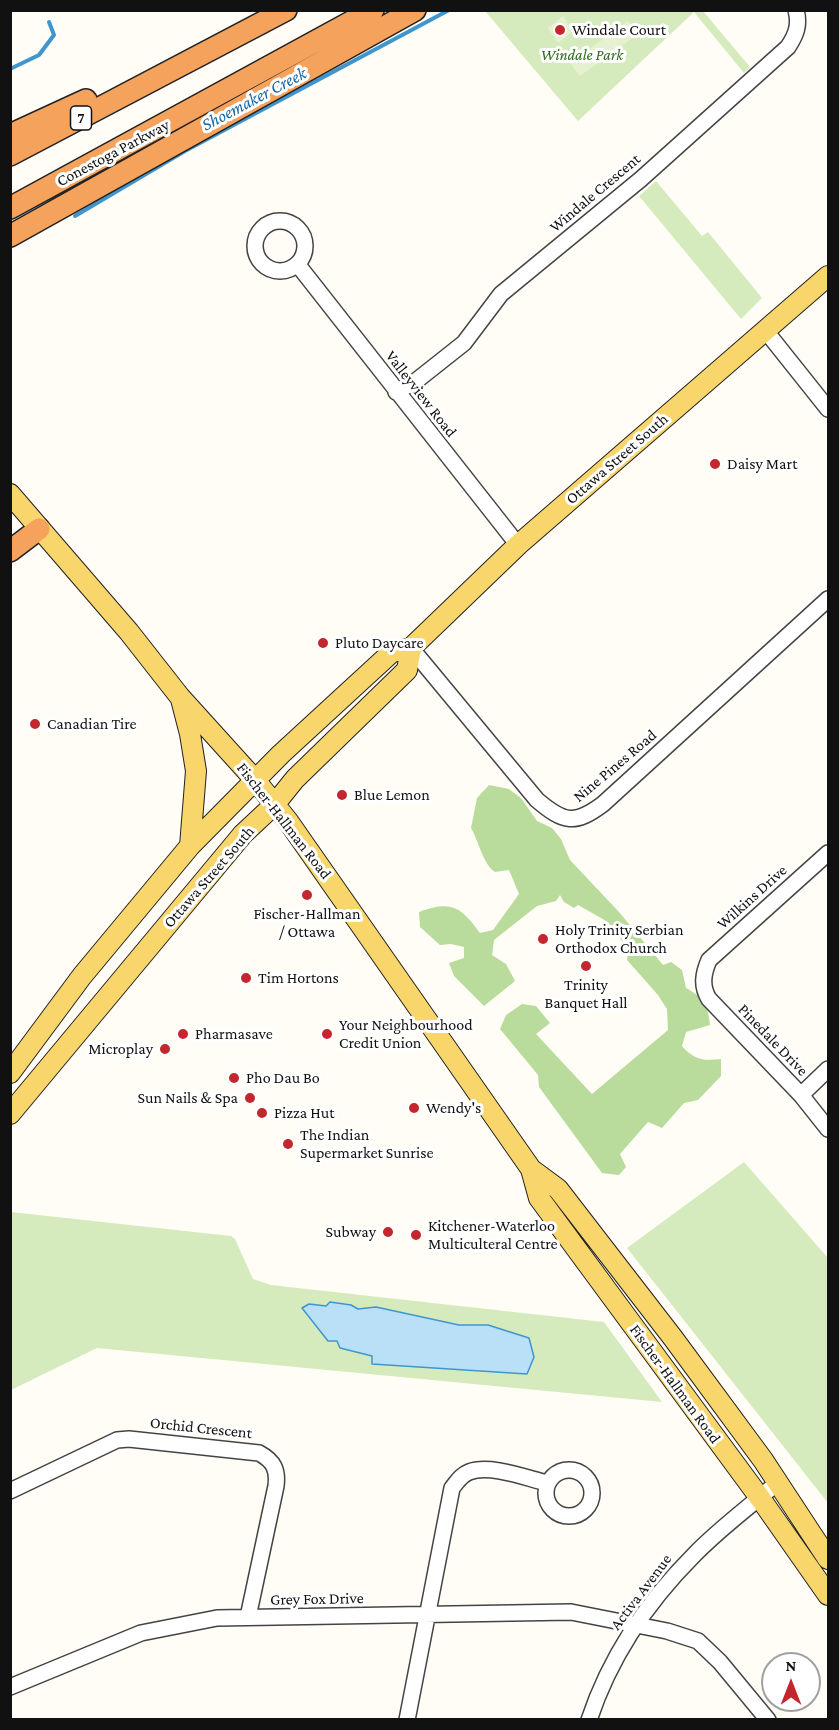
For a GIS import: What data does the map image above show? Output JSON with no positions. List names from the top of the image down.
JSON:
{
  "streets": {
    "highway": ["7", "Conestoga Parkway"],
    "main road": ["Ottawa Street South", "Fischer-Hallman Road"],
    "street": [
      "Windale Crescent",
      "Valleyview Road",
      "Nine Pines Road",
      "Wilkins Drive",
      "Pinedale Drive",
      "Orchid Crescent",
      "Activa Avenue",
      "Grey Fox Drive"
    ]
  },
  "crossings": [
    ["Windale Crescent", "Valleyview Road"],
    ["Valleyview Road", "Ottawa Street South"],
    ["Ottawa Street South", "Nine Pines Road"],
    ["Ottawa Street South", "Fischer-Hallman Road"],
    ["Fischer-Hallman Road", "Activa Avenue"],
    ["Wilkins Drive", "Pinedale Drive"],
    ["Orchid Crescent", "Grey Fox Drive"],
    ["Activa Avenue", "Grey Fox Drive"]
  ],
  "water": ["Shoemaker Creek"],
  "parks": ["Windale Park"],
  "places": [
    "Windale Court",
    "Daisy Mart",
    "Pluto Daycare",
    "Canadian Tire",
    "Blue Lemon",
    "Fischer-Hallman / Ottawa",
    "Holy Trinity Serbian Orthodox Church",
    "Trinity Banquet Hall",
    "Tim Hortons",
    "Pharmasave",
    "Your Neighbourhood Credit Union",
    "Microplay",
    "Pho Dau Bo",
    "Sun Nails & Spa",
    "Wendy's",
    "Pizza Hut",
    "The Indian Supermarket Sunrise",
    "Subway",
    "Kitchener-Waterloo Multiculteral Centre"
  ],
  "north": "top"
}
